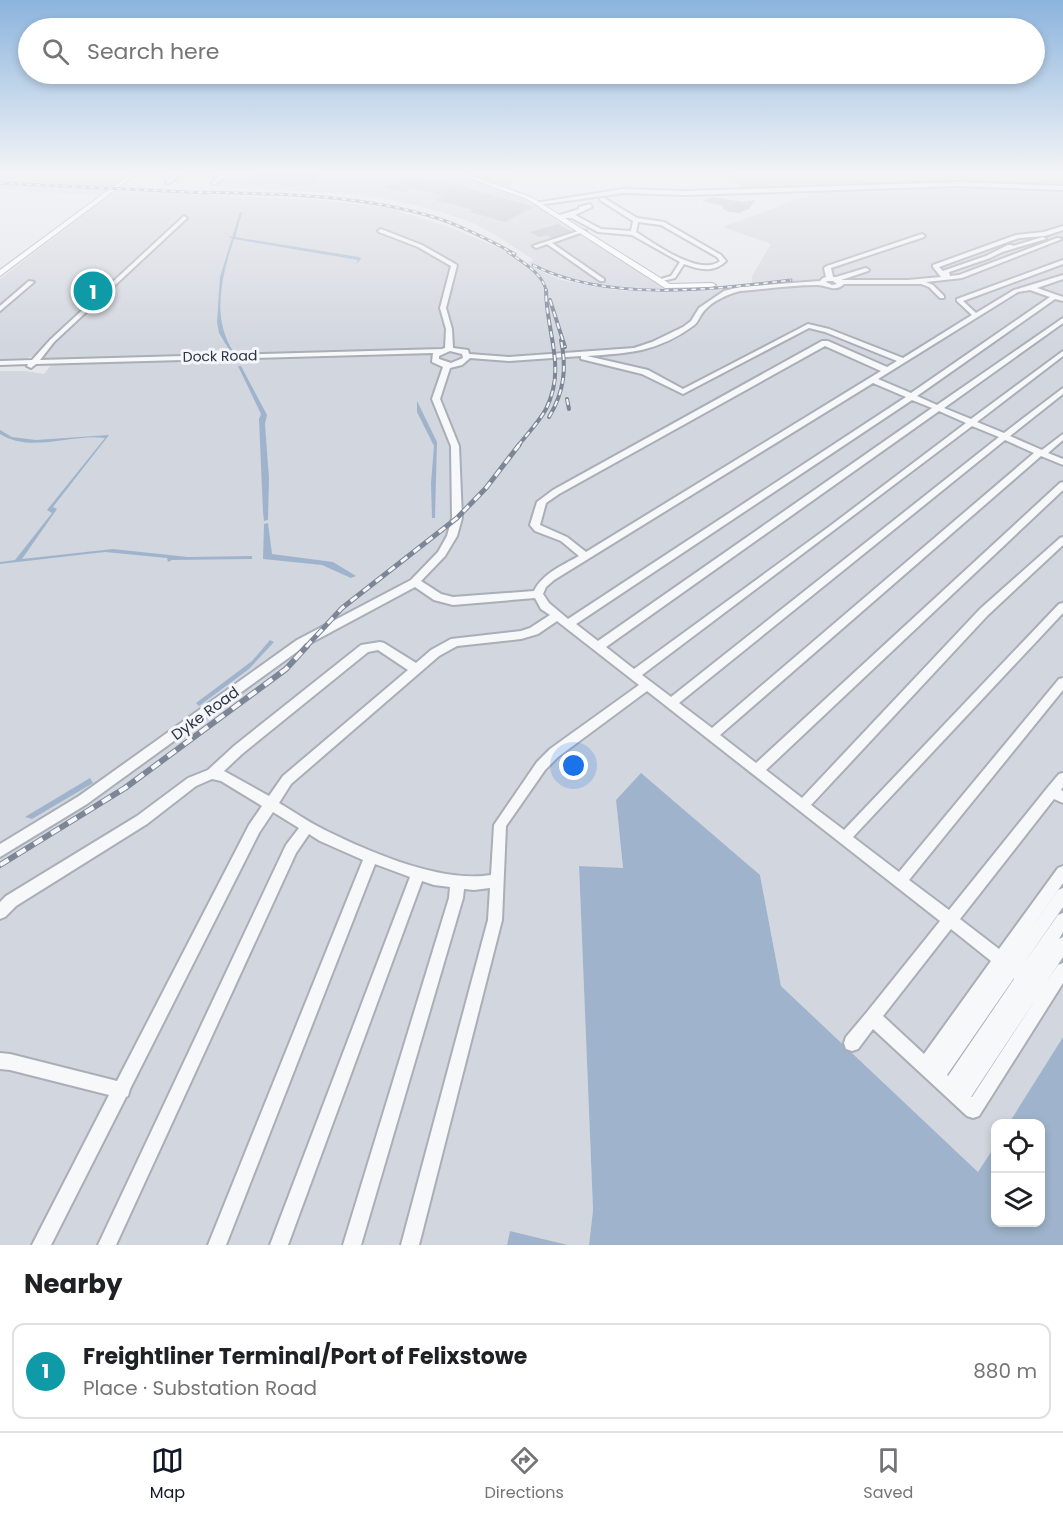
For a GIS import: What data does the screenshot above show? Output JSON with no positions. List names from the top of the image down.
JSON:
{
  "streets": {
    "street": ["Dock Road", "Dyke Road"]
  },
  "page": {
    "search": "Search here",
    "pins": "1",
    "heading": "Nearby",
    "list": [
      {
        "mark": "1",
        "name": "Freightliner Terminal/Port of Felixstowe",
        "note": "Place · Substation Road",
        "value": "880 m"
      }
    ],
    "nav": ["Map", "Directions", "Saved"]
  }
}
